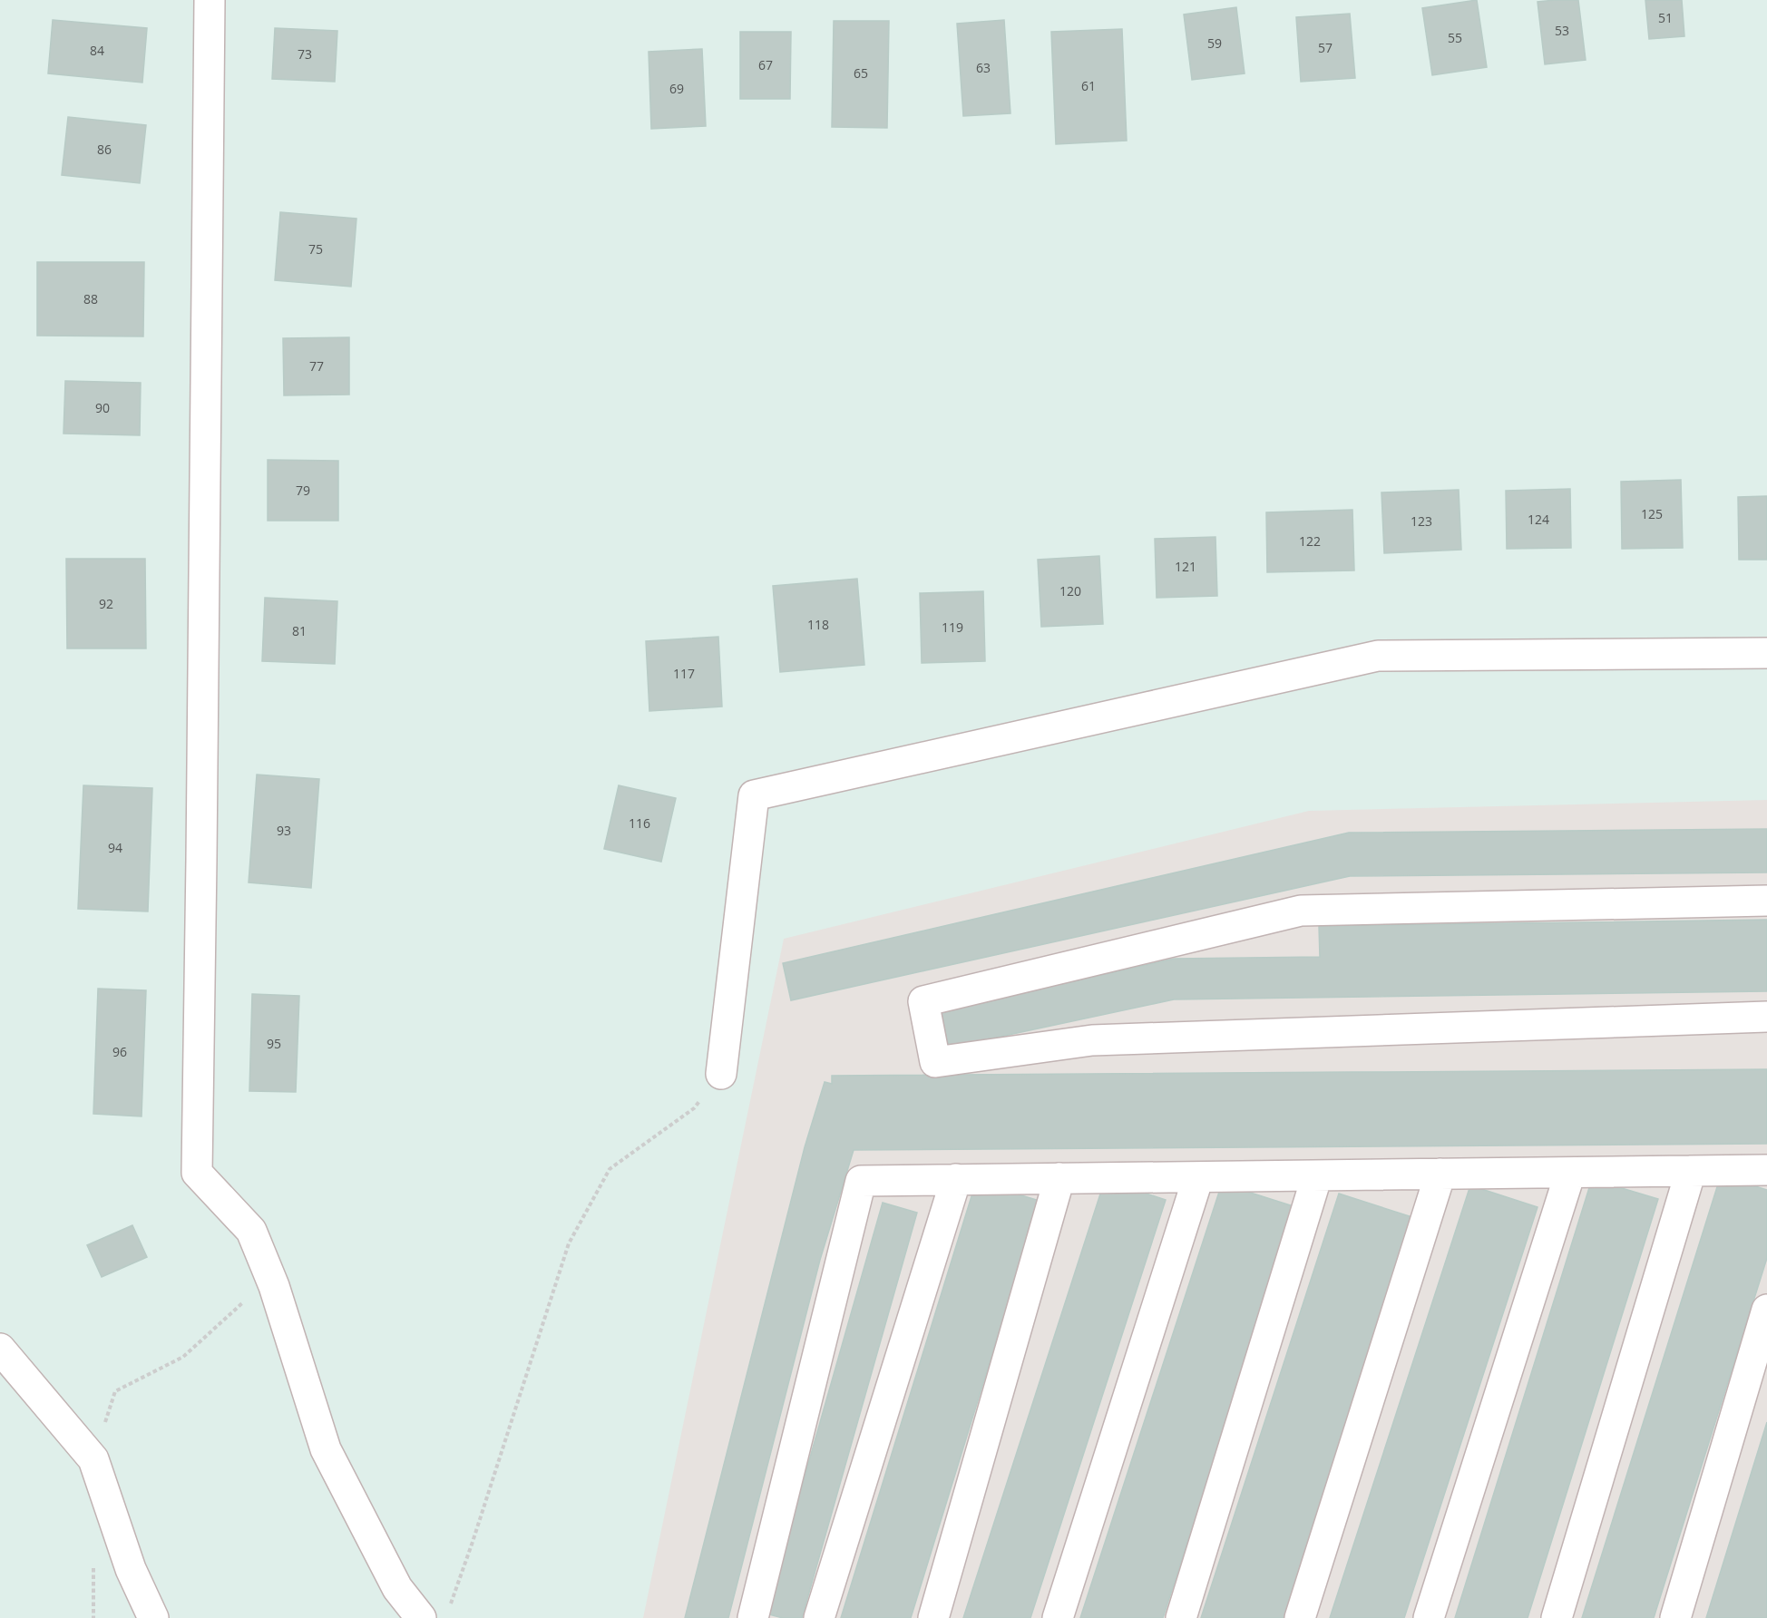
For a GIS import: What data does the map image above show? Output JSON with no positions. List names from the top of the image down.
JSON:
{
  "house_numbers": [
    "51",
    "53",
    "55",
    "59",
    "57",
    "84",
    "73",
    "67",
    "63",
    "65",
    "61",
    "69",
    "86",
    "75",
    "88",
    "77",
    "90",
    "79",
    "125",
    "124",
    "123",
    "122",
    "121",
    "120",
    "92",
    "118",
    "119",
    "81",
    "117",
    "116",
    "93",
    "94",
    "95",
    "96"
  ]
}
